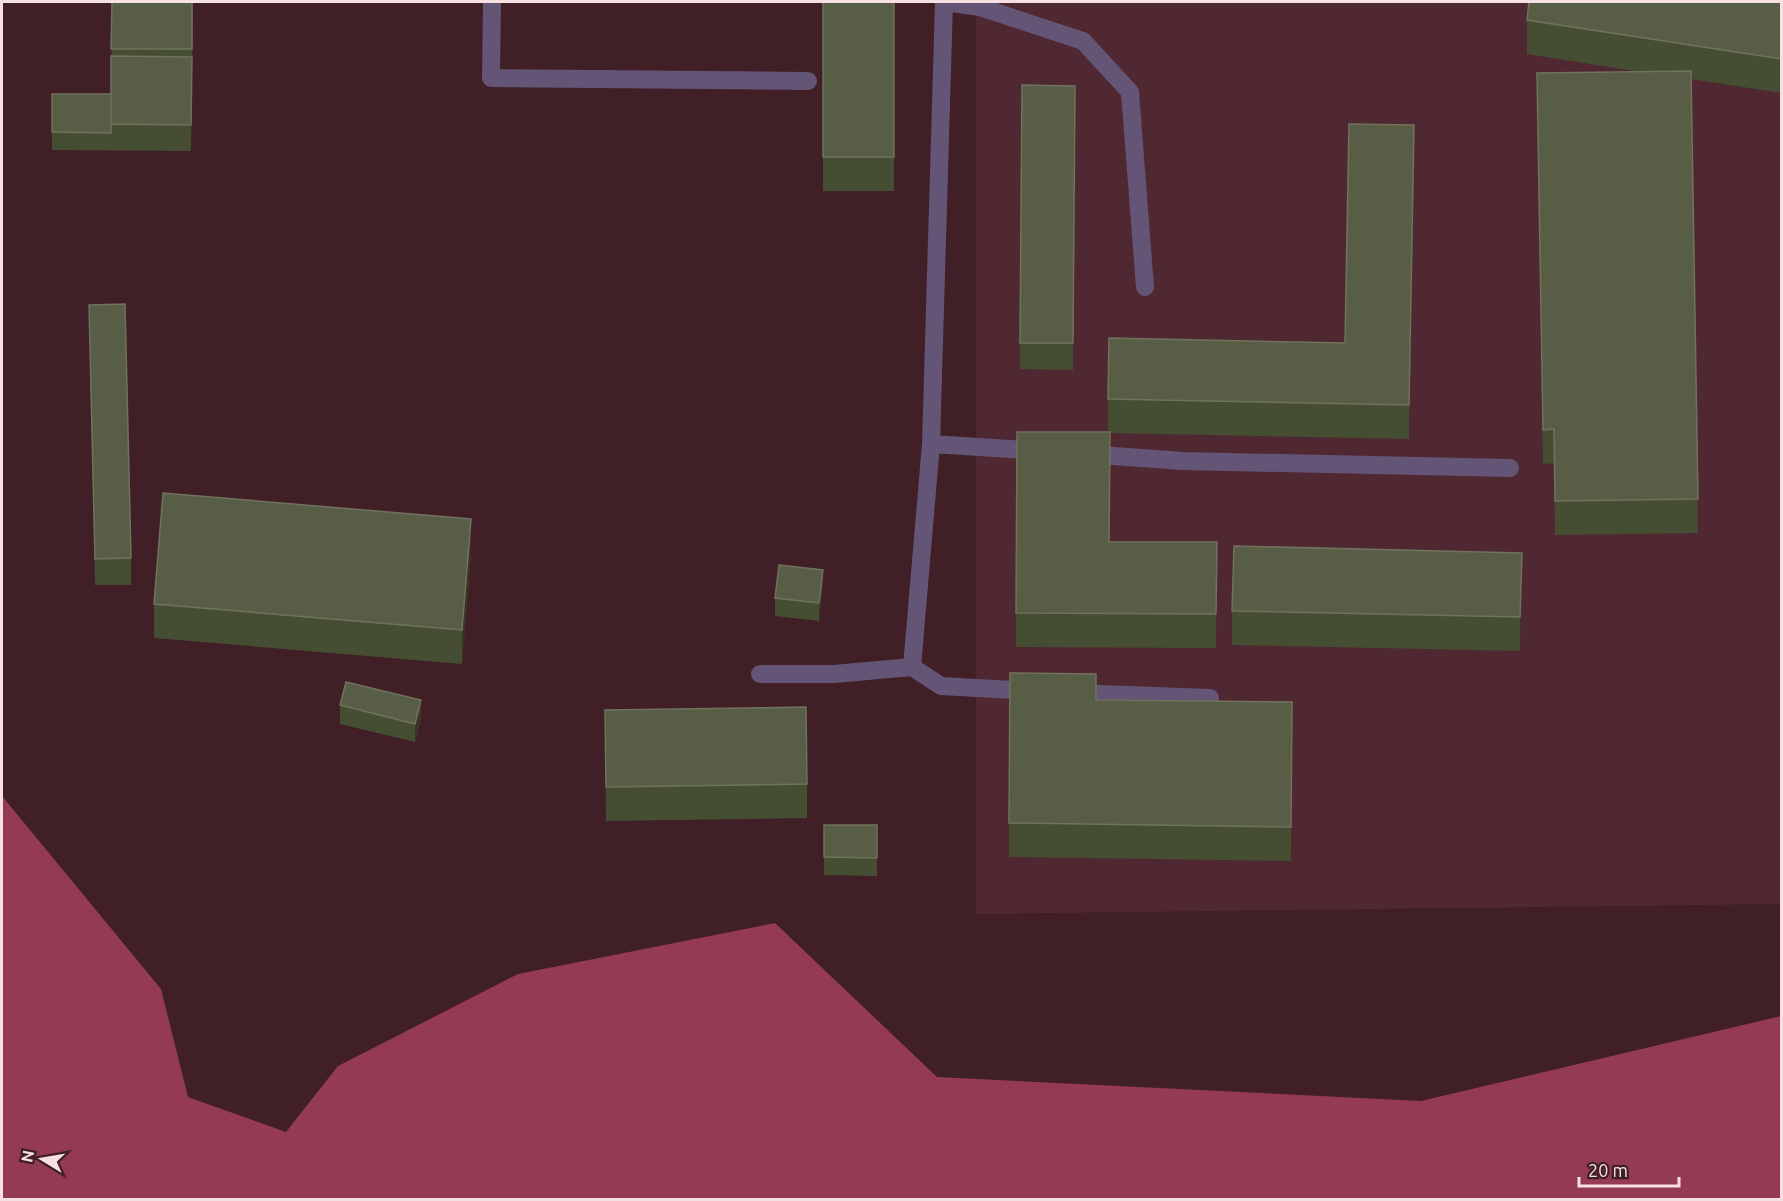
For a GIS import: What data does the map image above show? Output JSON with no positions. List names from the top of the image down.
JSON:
{
  "scale_bar": "20 m",
  "north": "left"
}
